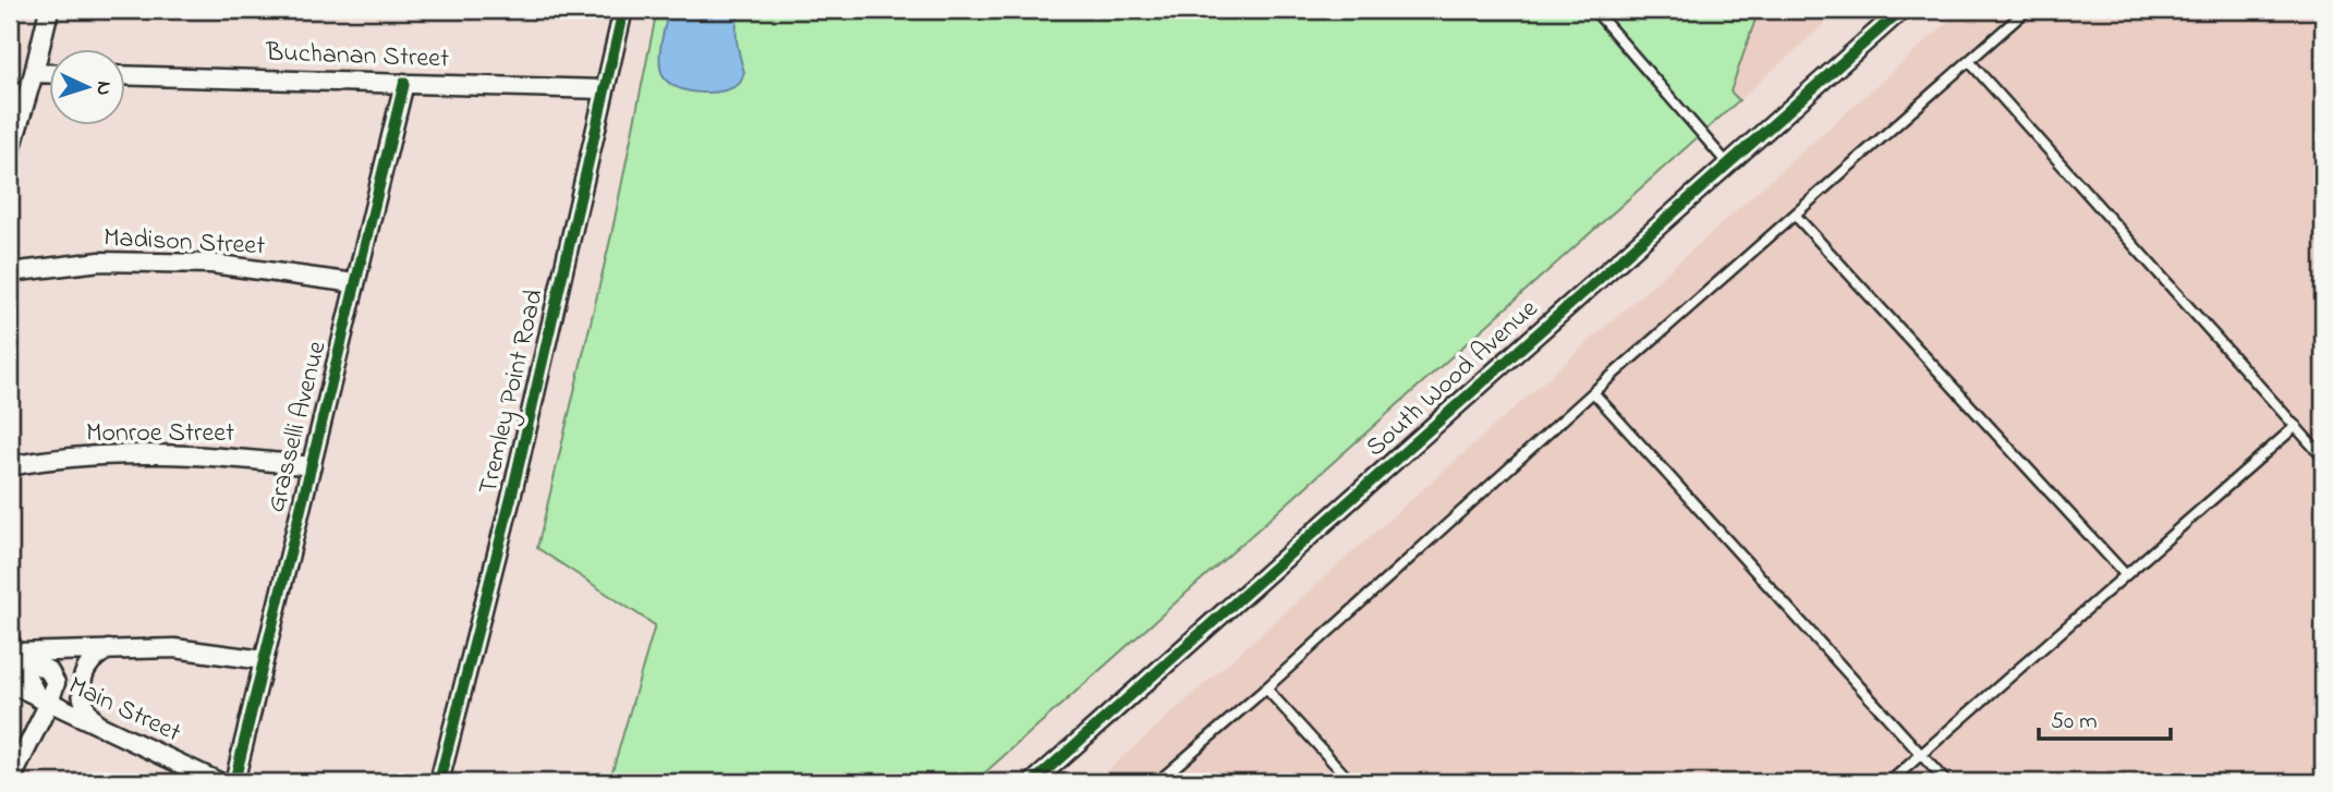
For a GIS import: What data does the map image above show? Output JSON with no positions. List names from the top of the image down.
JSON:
{
  "streets": {
    "street": [
      "Buchanan Street",
      "Madison Street",
      "South Wood Avenue",
      "Tremley Point Road",
      "Grasselli Avenue",
      "Monroe Street",
      "Main Street"
    ]
  },
  "crossings": [
    ["Buchanan Street", "Tremley Point Road"],
    ["Buchanan Street", "Grasselli Avenue"],
    ["Madison Street", "Grasselli Avenue"],
    ["Grasselli Avenue", "Monroe Street"]
  ],
  "scale_bar": "50 m",
  "north": "right"
}
